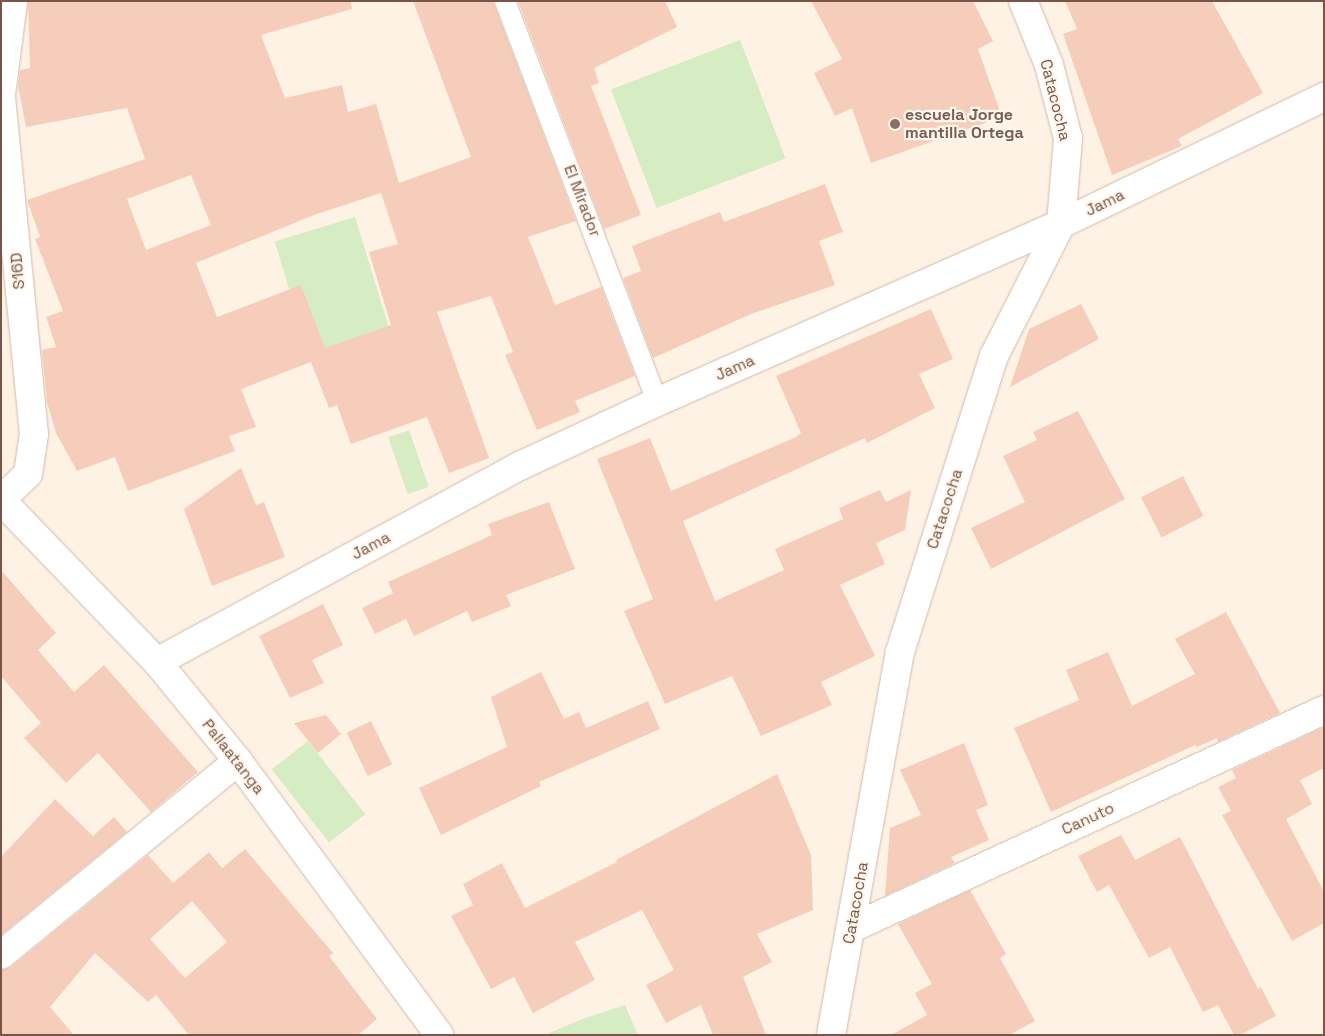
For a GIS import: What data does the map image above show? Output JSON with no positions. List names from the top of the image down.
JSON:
{
  "streets": {
    "street": [
      "Catacocha",
      "Jama",
      "S16D",
      "Pallaatanga",
      "Canuto"
    ],
    "lane": ["El Mirador"]
  },
  "crossings": [
    ["Catacocha", "Jama"],
    ["Catacocha", "Canuto"],
    ["El Mirador", "Jama"],
    ["Jama", "Pallaatanga"],
    ["S16D", "Pallaatanga"]
  ],
  "places": ["escuela Jorge mantilla Ortega"]
}
